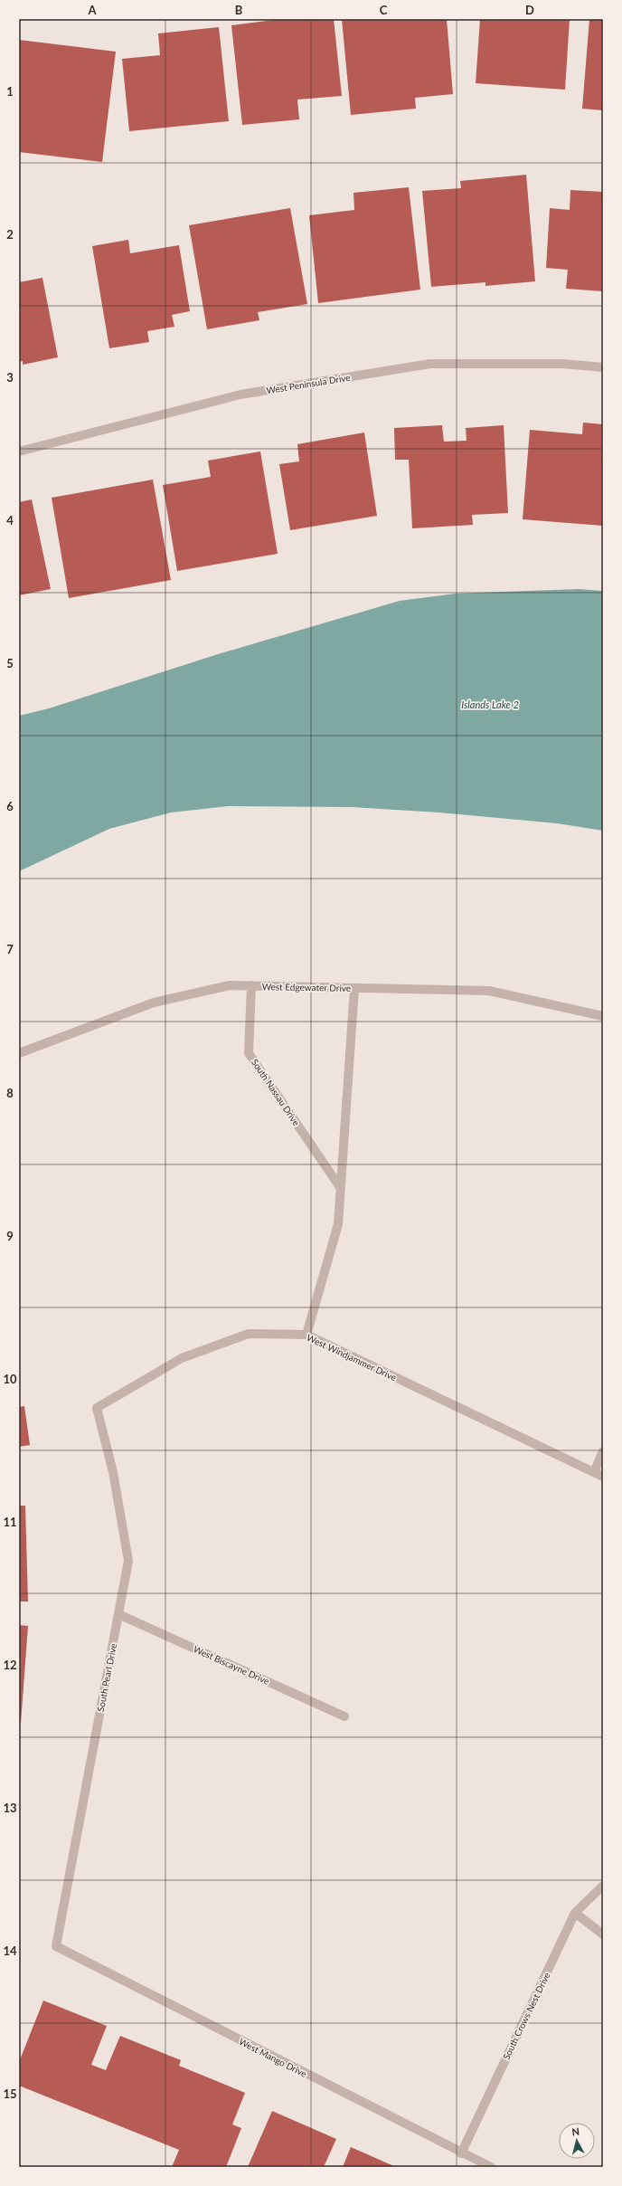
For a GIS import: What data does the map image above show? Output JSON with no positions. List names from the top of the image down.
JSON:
{
  "streets": {
    "street": [
      "West Peninsula Drive",
      "West Edgewater Drive",
      "South Nassau Drive",
      "West Windjammer Drive",
      "West Biscayne Drive",
      "South Pearl Drive",
      "South Crows Nest Drive",
      "West Mango Drive"
    ]
  },
  "crossings": [
    ["West Edgewater Drive", "South Nassau Drive"],
    ["West Windjammer Drive", "South Pearl Drive"],
    ["West Biscayne Drive", "South Pearl Drive"],
    ["South Pearl Drive", "West Mango Drive"],
    ["South Crows Nest Drive", "West Mango Drive"]
  ],
  "water": ["Islands Lake 2"],
  "north": "top",
  "grid": {
    "columns": [
      "A",
      "B",
      "C",
      "D"
    ],
    "rows": [
      "1",
      "2",
      "3",
      "4",
      "5",
      "6",
      "7",
      "8",
      "9",
      "10",
      "11",
      "12",
      "13",
      "14",
      "15"
    ]
  }
}
